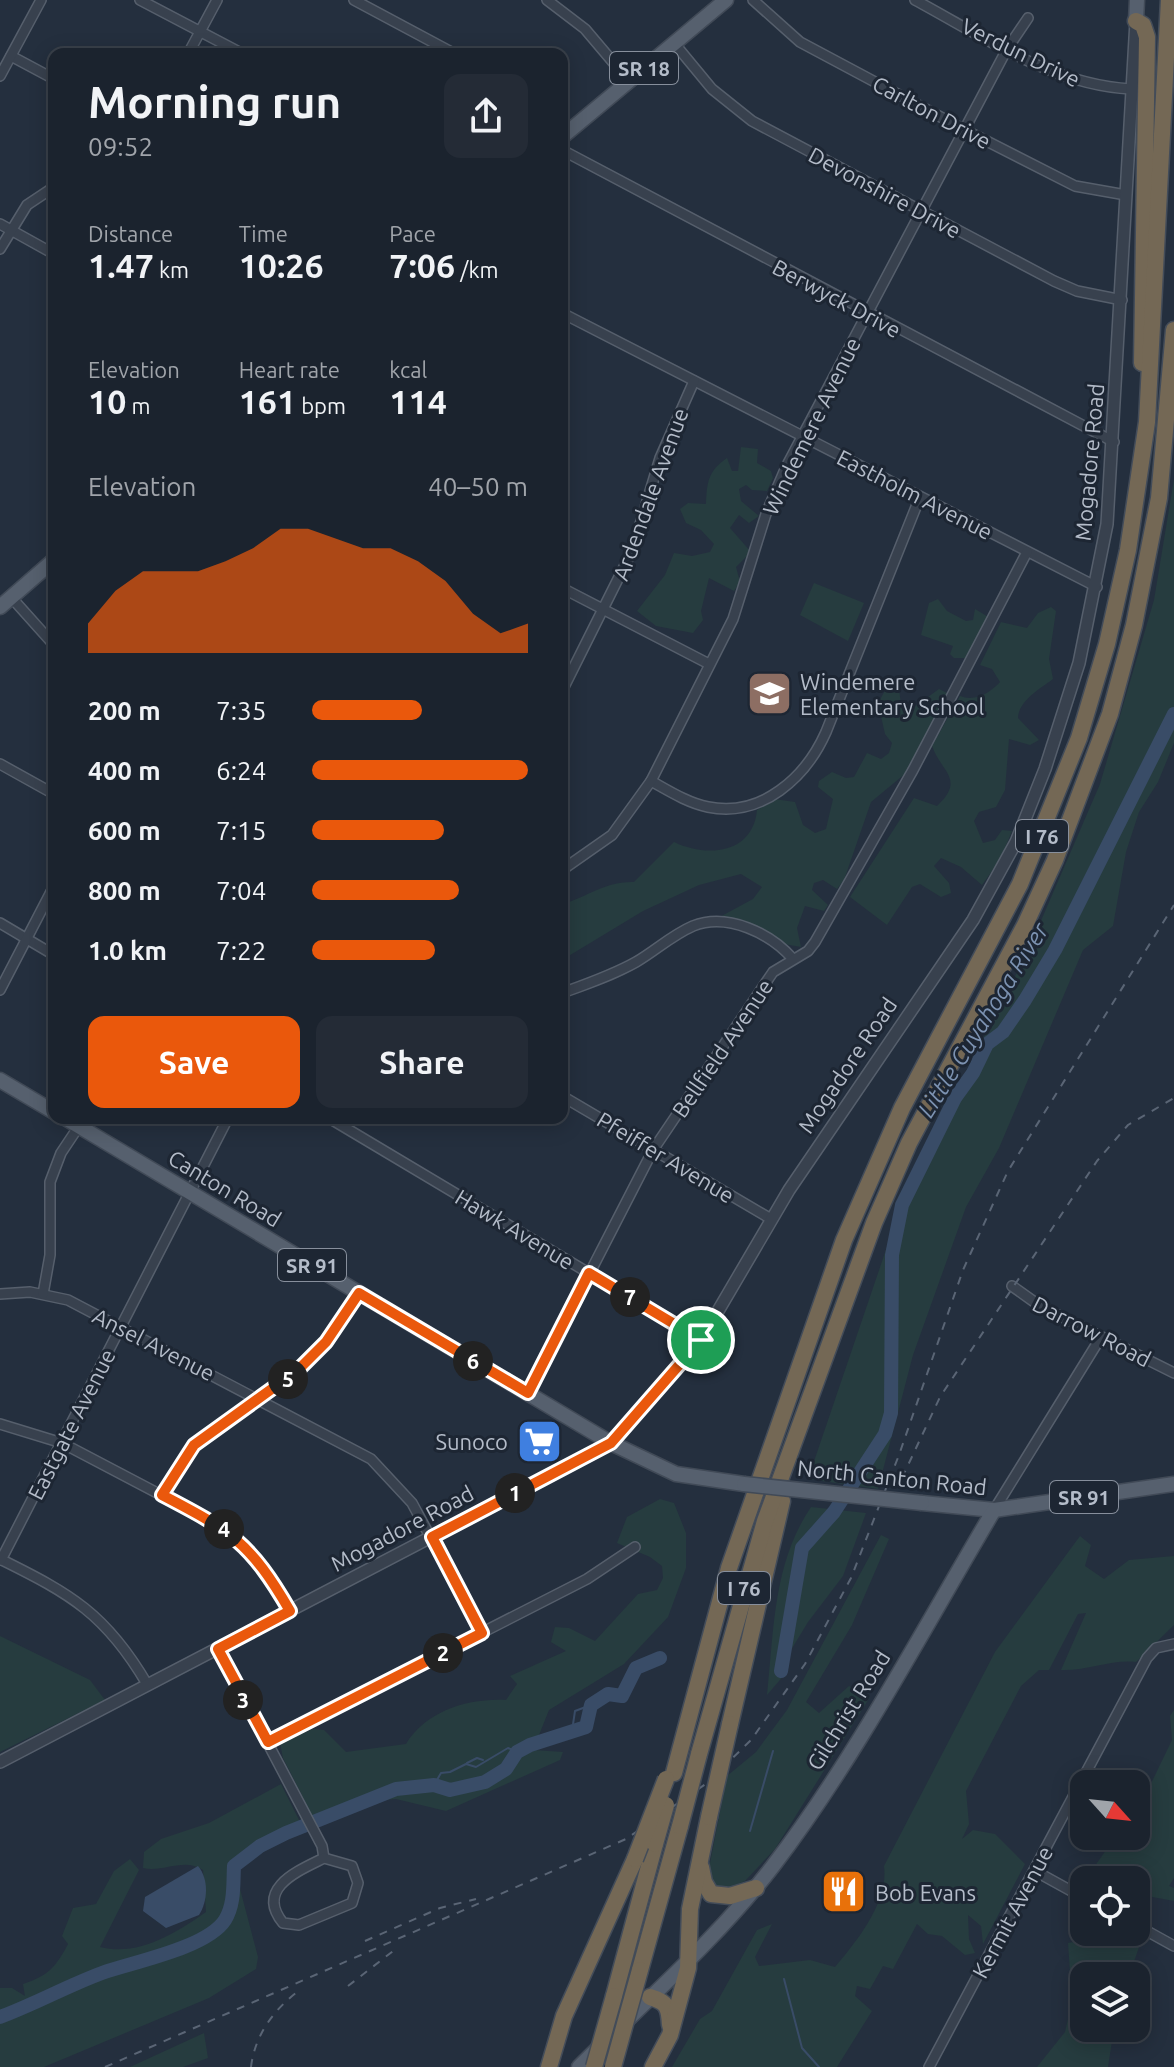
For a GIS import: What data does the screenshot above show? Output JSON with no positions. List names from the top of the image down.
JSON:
{
  "streets": {
    "highway": ["I 76"],
    "main road": [
      "SR 18",
      "Mogadore Road",
      "Canton Road",
      "SR 91",
      "North Canton Road",
      "Gilchrist Road"
    ],
    "street": [
      "Verdun Drive",
      "Carlton Drive",
      "Devonshire Drive",
      "Berwyck Drive",
      "Windemere Avenue",
      "Ardendale Avenue",
      "Eastholm Avenue",
      "Bellfield Avenue",
      "Pfeiffer Avenue",
      "Hawk Avenue",
      "Darrow Road",
      "Ansel Avenue",
      "Eastgate Avenue",
      "Kermit Avenue"
    ]
  },
  "crossings": [
    ["Verdun Drive", "Windemere Avenue"],
    ["Verdun Drive", "Mogadore Road"],
    ["SR 18", "Devonshire Drive"],
    ["Carlton Drive", "Windemere Avenue"],
    ["Carlton Drive", "Mogadore Road"],
    ["Devonshire Drive", "Windemere Avenue"],
    ["Devonshire Drive", "Mogadore Road"],
    ["Berwyck Drive", "Windemere Avenue"],
    ["Berwyck Drive", "Mogadore Road"],
    ["Windemere Avenue", "Eastholm Avenue"],
    ["Mogadore Road", "Eastholm Avenue"],
    ["Mogadore Road", "Pfeiffer Avenue"],
    ["Mogadore Road", "Canton Road"],
    ["Mogadore Road", "Hawk Avenue"],
    ["Mogadore Road", "Ansel Avenue"],
    ["Mogadore Road", "North Canton Road"],
    ["Ardendale Avenue", "Eastholm Avenue"],
    ["Eastholm Avenue", "Bellfield Avenue"],
    ["Bellfield Avenue", "Pfeiffer Avenue"],
    ["Bellfield Avenue", "Canton Road"],
    ["Bellfield Avenue", "Hawk Avenue"],
    ["Canton Road", "Eastgate Avenue"],
    ["Canton Road", "North Canton Road"],
    ["Darrow Road", "Gilchrist Road"],
    ["Ansel Avenue", "Eastgate Avenue"],
    ["North Canton Road", "Gilchrist Road"]
  ],
  "water": ["Little Cuyahoga River"],
  "places": {
    "school or university": ["Windemere Elementary School"],
    "supermarket": ["Sunoco"],
    "restaurant": ["Bob Evans"]
  },
  "north": "bottom right",
  "page": {
    "heading": ["Morning run", "09:52"],
    "stats": [
      ["Distance", "1.47 km"],
      ["Time", "10:26"],
      ["Pace", "7:06 /km"],
      ["Elevation", "10 m"],
      ["Heart rate", "161 bpm"],
      ["kcal", "114"]
    ],
    "chart": ["Elevation", "40–50 m"],
    "list": [
      {
        "name": "200 m",
        "note": "7:35"
      },
      {
        "name": "400 m",
        "note": "6:24"
      },
      {
        "name": "600 m",
        "note": "7:15"
      },
      {
        "name": "800 m",
        "note": "7:04"
      },
      {
        "name": "1.0 km",
        "note": "7:22"
      }
    ],
    "buttons": ["Save", "Share"],
    "pins": [
      "7",
      "6",
      "5",
      "1",
      "4",
      "2",
      "3"
    ]
  }
}
